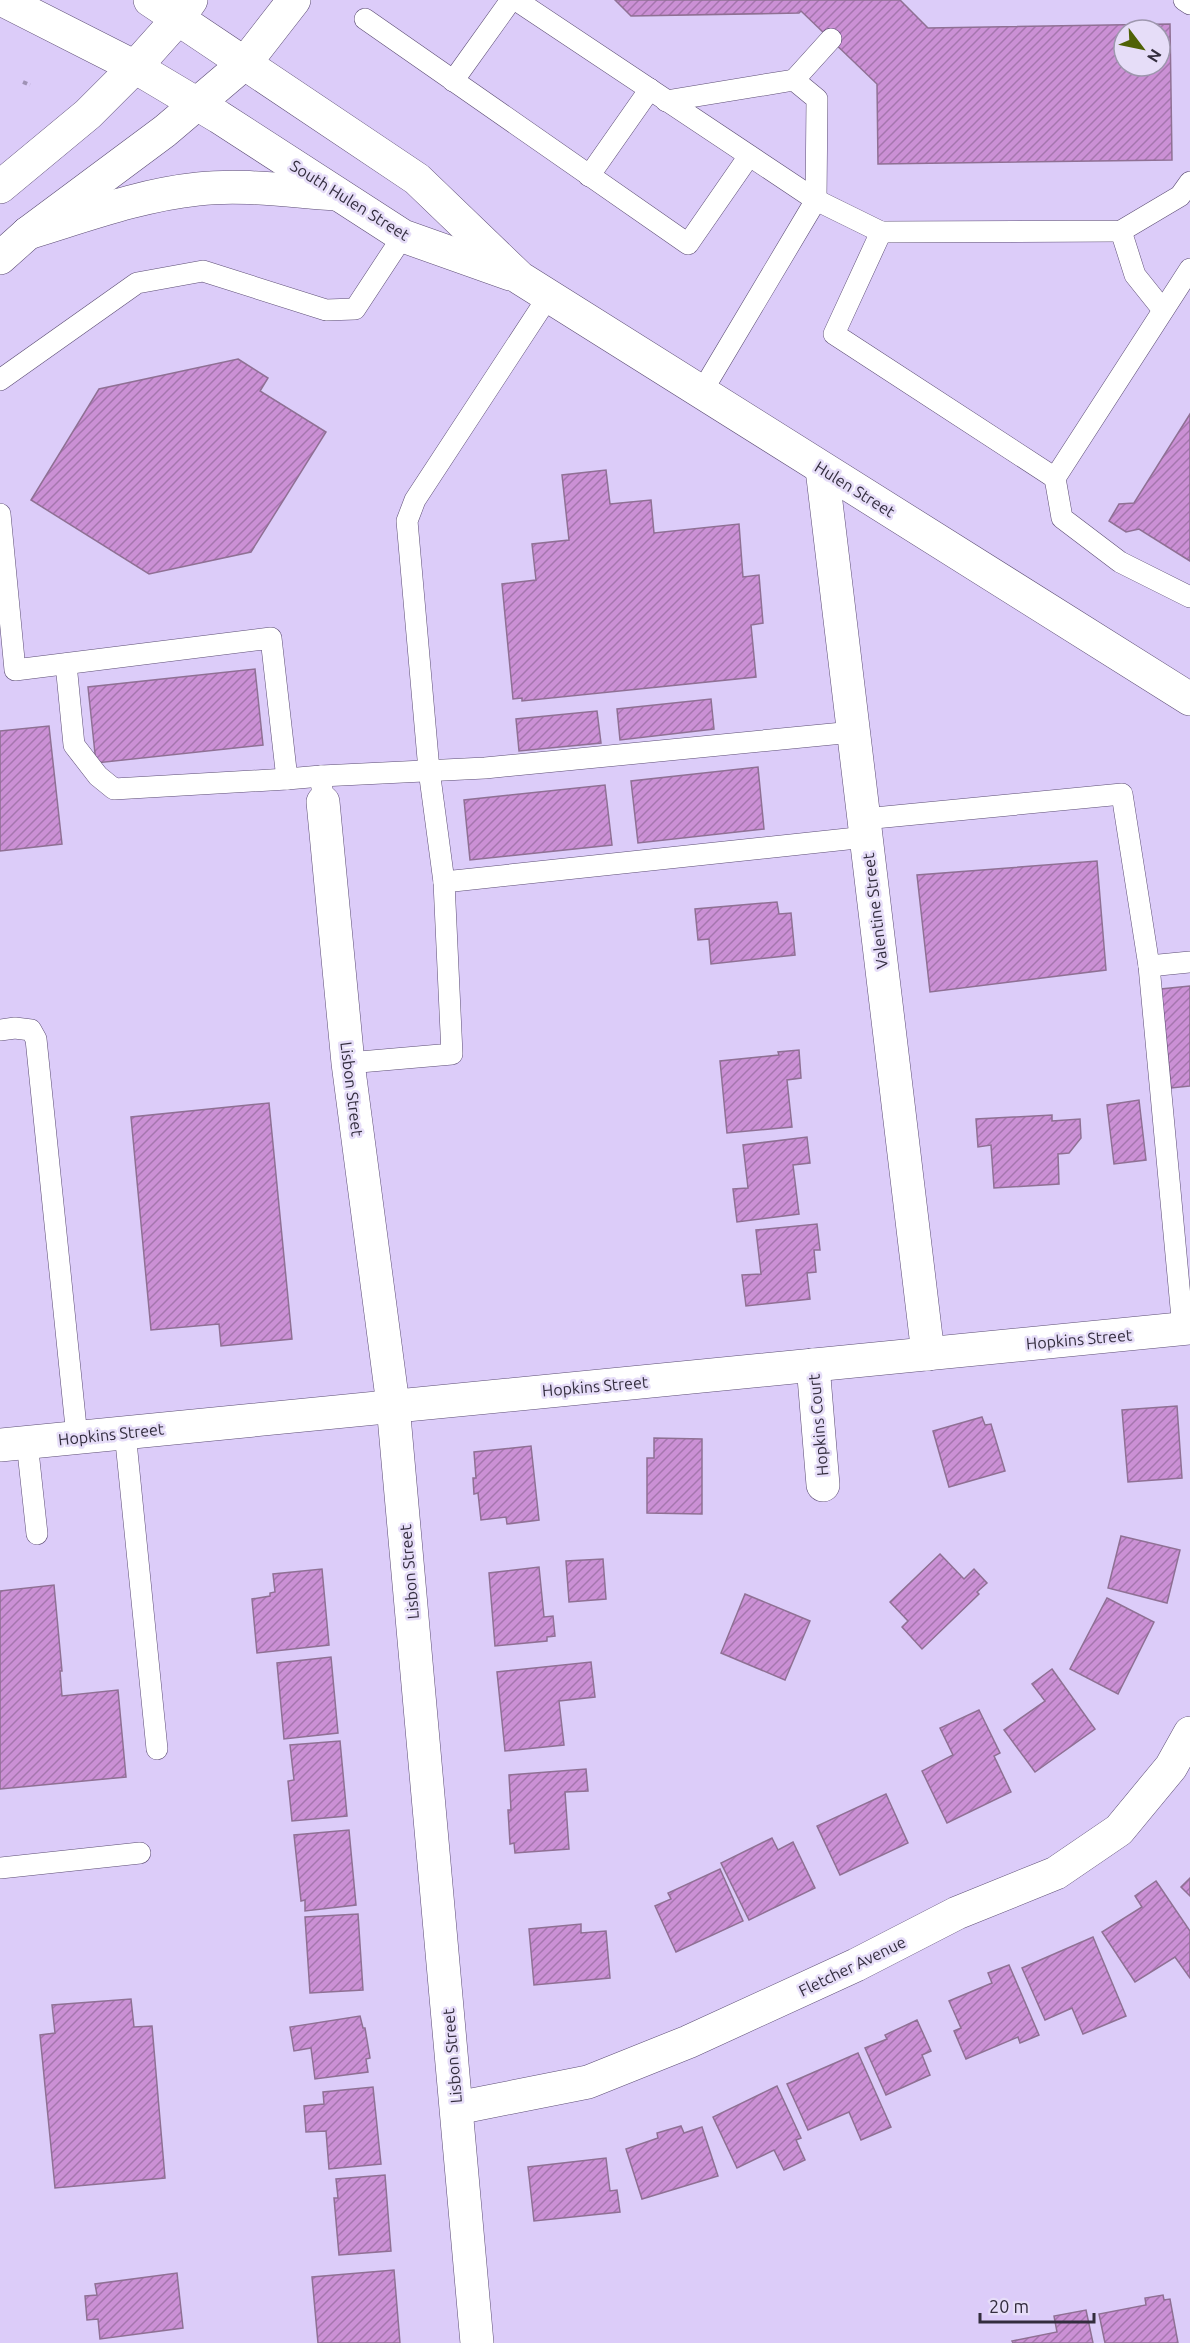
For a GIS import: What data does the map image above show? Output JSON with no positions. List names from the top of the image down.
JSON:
{
  "streets": {
    "street": [
      "South Hulen Street",
      "Hulen Street",
      "Valentine Street",
      "Lisbon Street",
      "Hopkins Street",
      "Hopkins Court",
      "Fletcher Avenue"
    ]
  },
  "crossings": [
    ["South Hulen Street", "Hulen Street"],
    ["Hulen Street", "Valentine Street"],
    ["Valentine Street", "Hopkins Street"],
    ["Lisbon Street", "Hopkins Street"],
    ["Lisbon Street", "Fletcher Avenue"],
    ["Hopkins Street", "Hopkins Court"]
  ],
  "scale_bar": "20 m",
  "north": "bottom right"
}
